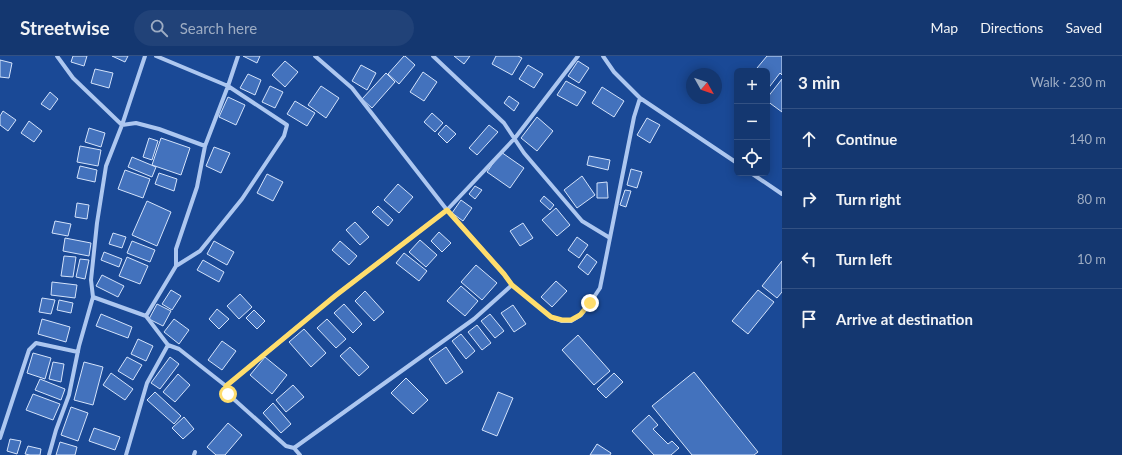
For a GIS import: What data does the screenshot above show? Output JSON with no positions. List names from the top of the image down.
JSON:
{
  "north": "bottom right",
  "page": {
    "header": "Streetwise",
    "search": "Search here",
    "nav": ["Map", "Directions", "Saved"],
    "heading": ["3 min", "Walk · 230 m"],
    "map_buttons": ["+", "−"],
    "list": [
      ["Continue", "140 m"],
      ["Turn right", "80 m"],
      ["Turn left", "10 m"],
      "Arrive at destination"
    ]
  }
}
